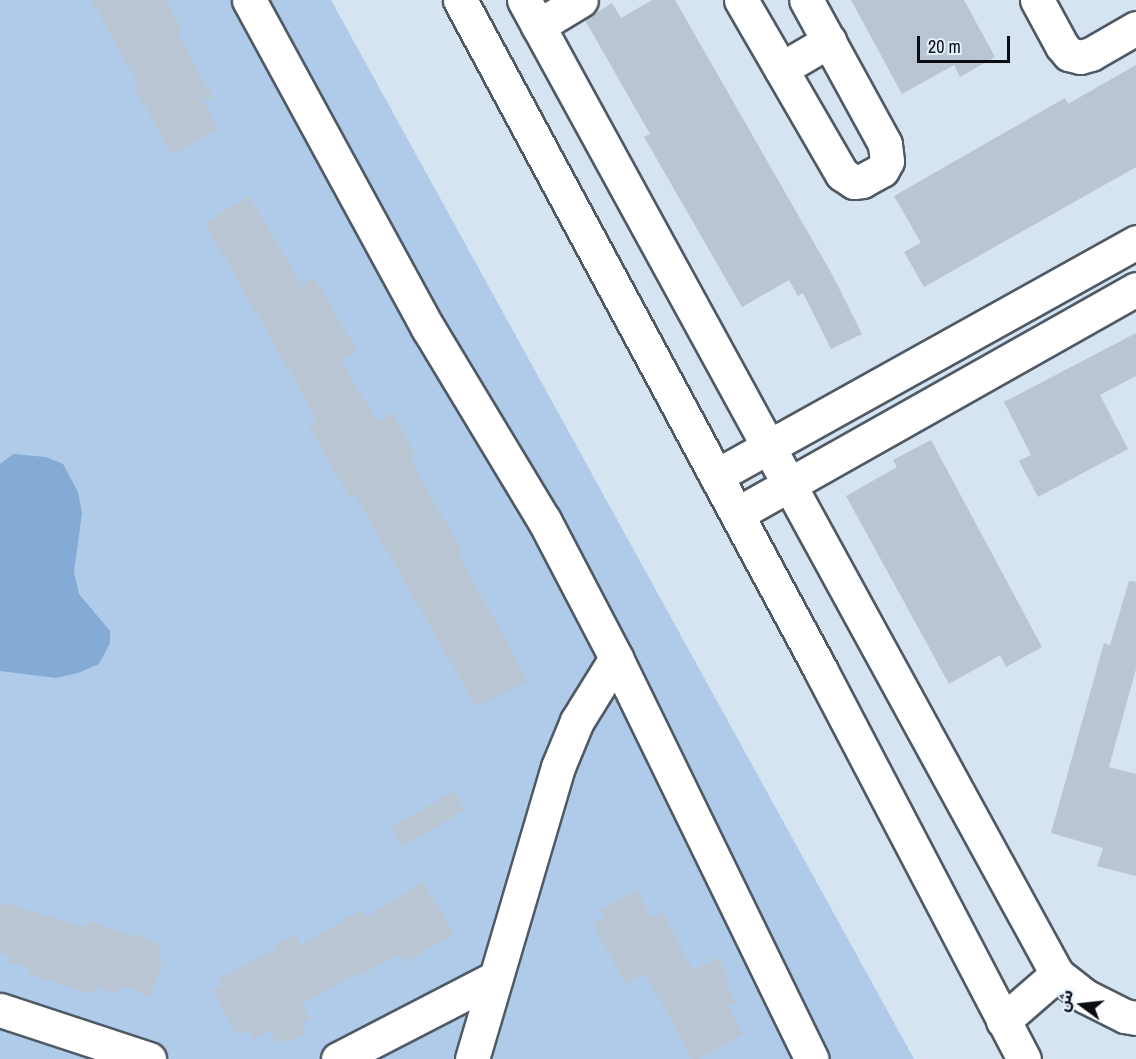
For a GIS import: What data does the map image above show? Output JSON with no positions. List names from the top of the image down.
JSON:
{
  "scale_bar": "20 m",
  "north": "left"
}
